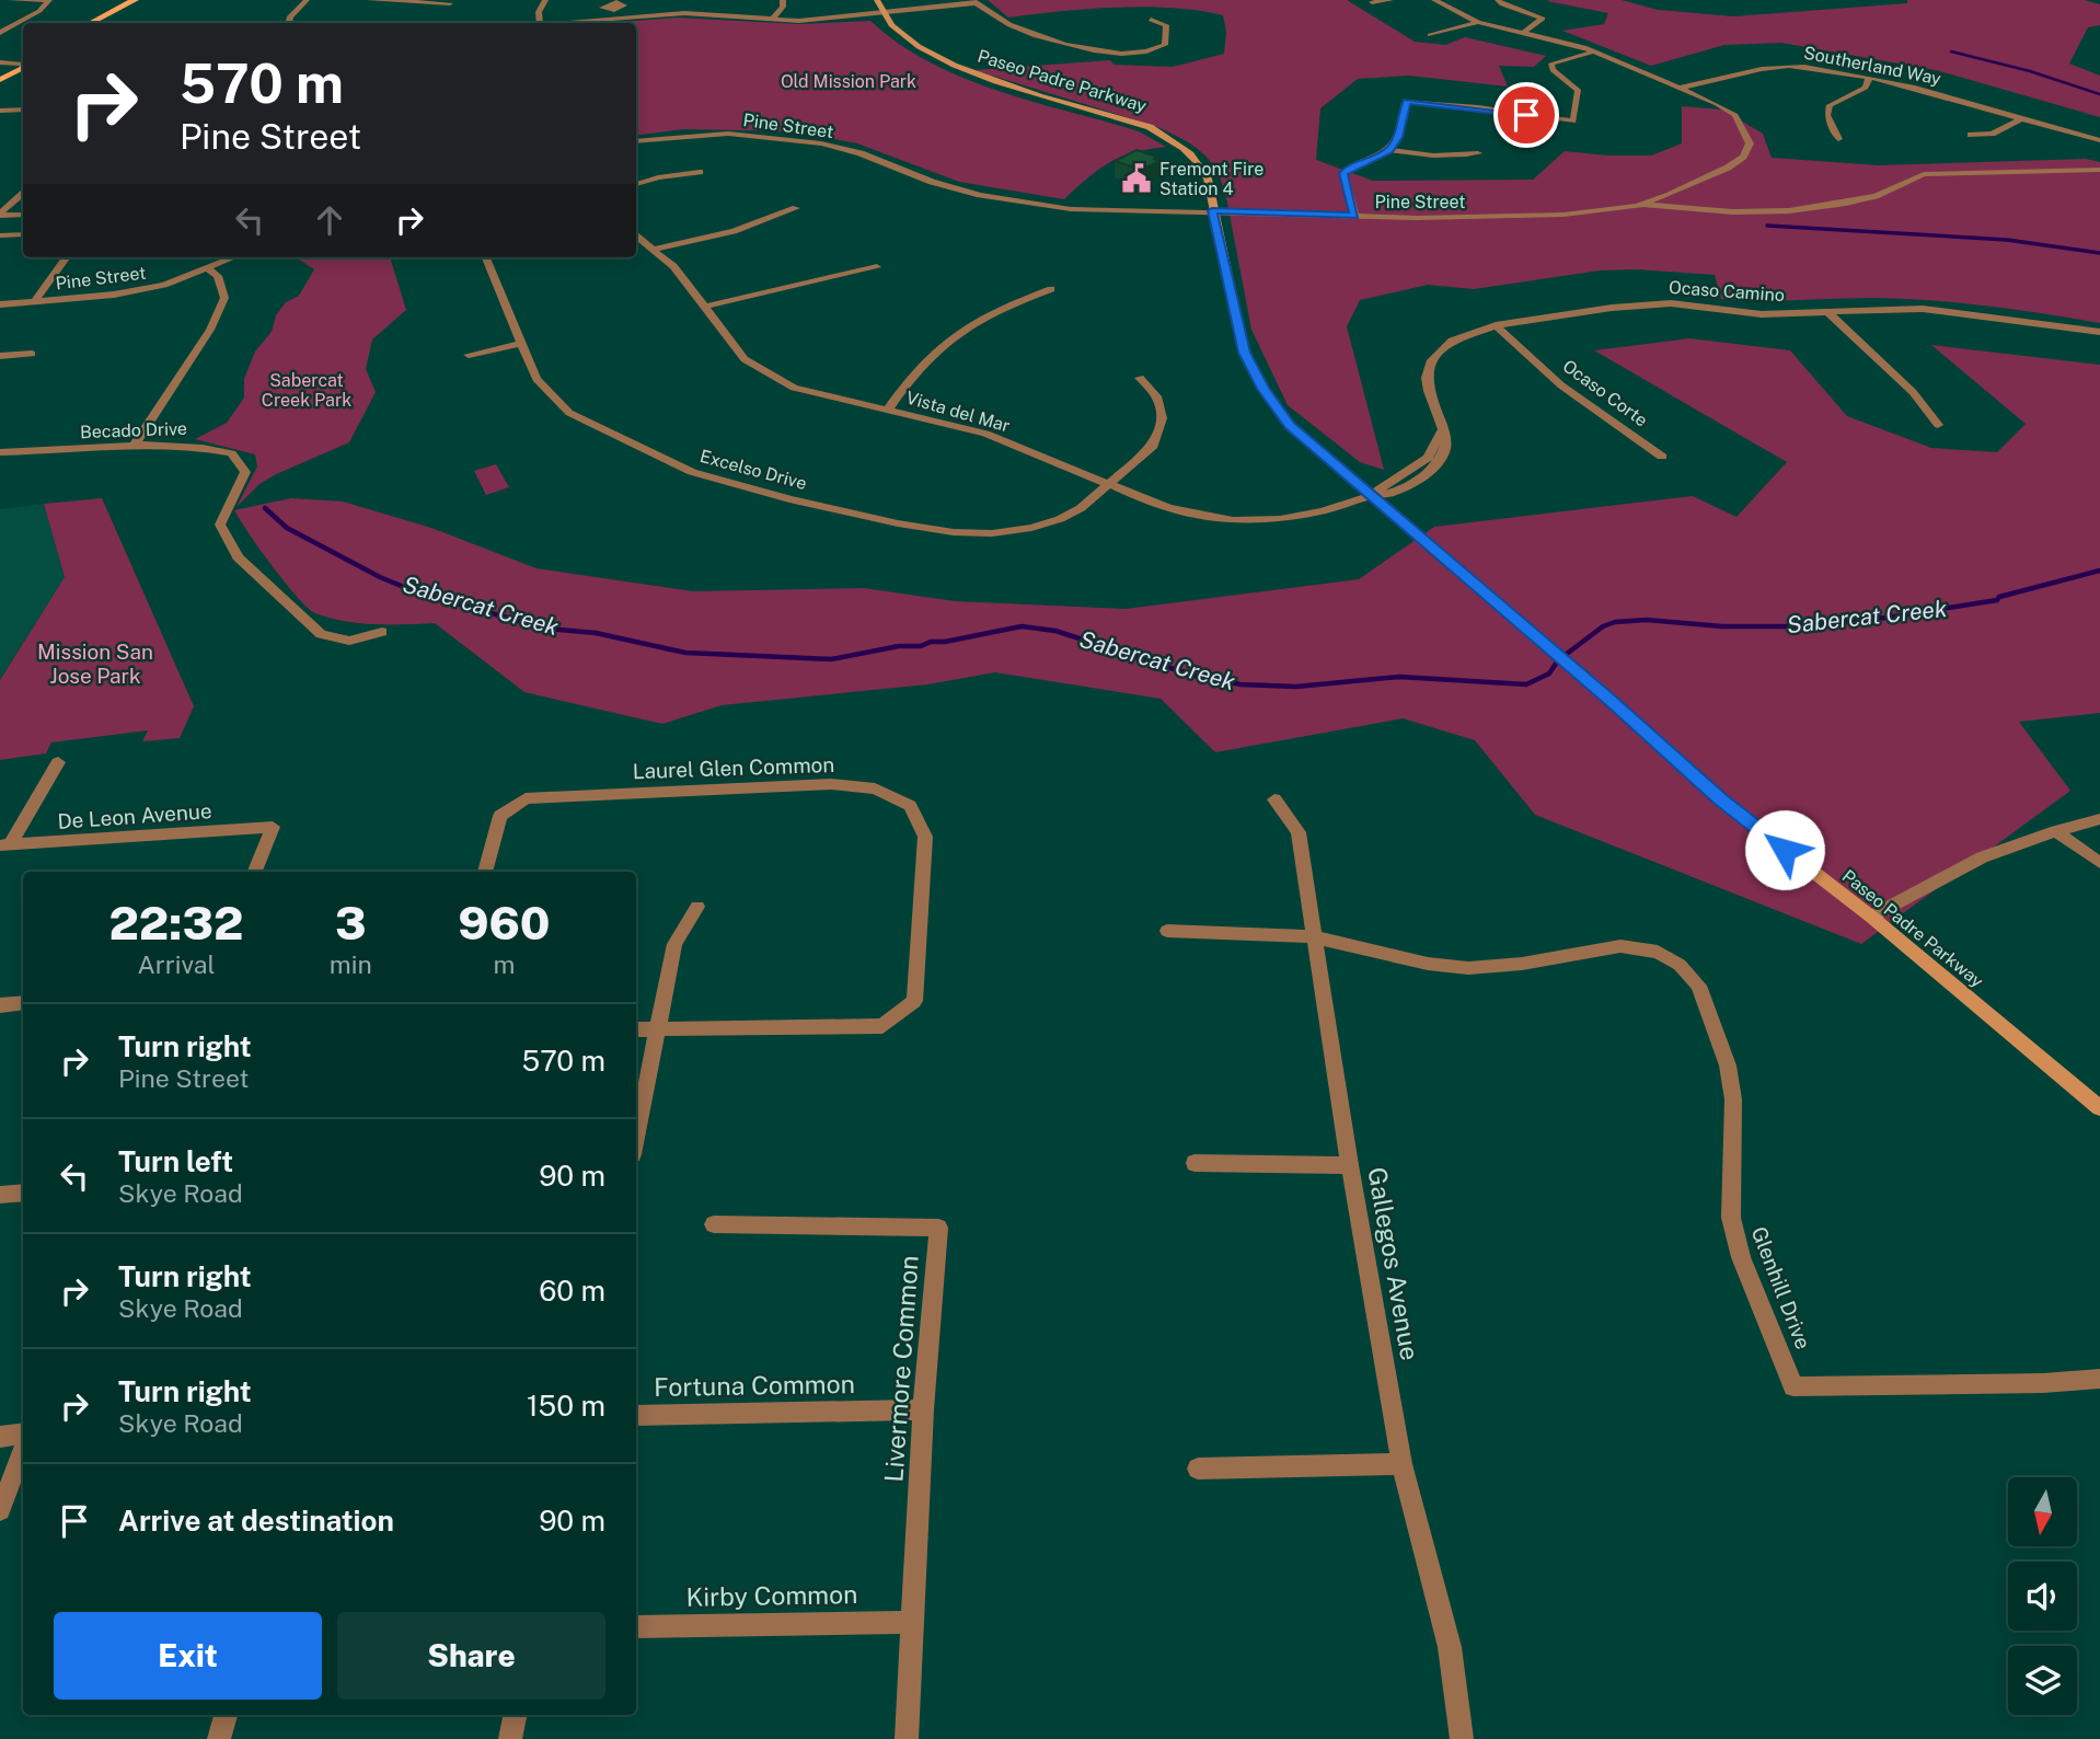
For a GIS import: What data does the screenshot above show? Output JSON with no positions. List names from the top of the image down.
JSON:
{
  "streets": {
    "main road": ["Paseo Padre Parkway"],
    "street": [
      "Southerland Way",
      "Pine Street",
      "Ocaso Camino",
      "Ocaso Corte",
      "Vista del Mar",
      "Becado Drive",
      "Excelso Drive",
      "Laurel Glen Common",
      "De Leon Avenue",
      "Gallegos Avenue",
      "Glenhill Drive",
      "Livermore Common",
      "Fortuna Common",
      "Kirby Common"
    ]
  },
  "crossings": [
    ["Southerland Way", "Pine Street"],
    ["Paseo Padre Parkway", "Pine Street"],
    ["Paseo Padre Parkway", "Ocaso Camino"],
    ["Paseo Padre Parkway", "Vista del Mar"],
    ["Ocaso Camino", "Ocaso Corte"],
    ["Ocaso Camino", "Vista del Mar"],
    ["Vista del Mar", "Excelso Drive"],
    ["Gallegos Avenue", "Glenhill Drive"],
    ["Livermore Common", "Fortuna Common"],
    ["Livermore Common", "Kirby Common"]
  ],
  "water": ["Sabercat Creek"],
  "parks": ["Old Mission Park", "Sabercat Creek Park", "Mission San Jose Park"],
  "places": {
    "public building": ["Fremont Fire Station 4"]
  },
  "north": "bottom",
  "page": {
    "turn": ["570 m", "Pine Street"],
    "eta": [
      "22:32",
      "Arrival",
      "3",
      "min",
      "960",
      "m"
    ],
    "list": [
      {
        "name": "Turn right",
        "note": "Pine Street",
        "value": "570 m"
      },
      {
        "name": "Turn left",
        "note": "Skye Road",
        "value": "90 m"
      },
      {
        "name": "Turn right",
        "note": "Skye Road",
        "value": "60 m"
      },
      {
        "name": "Turn right",
        "note": "Skye Road",
        "value": "150 m"
      },
      {
        "name": "Arrive at destination",
        "value": "90 m"
      }
    ],
    "buttons": ["Exit", "Share"]
  }
}
